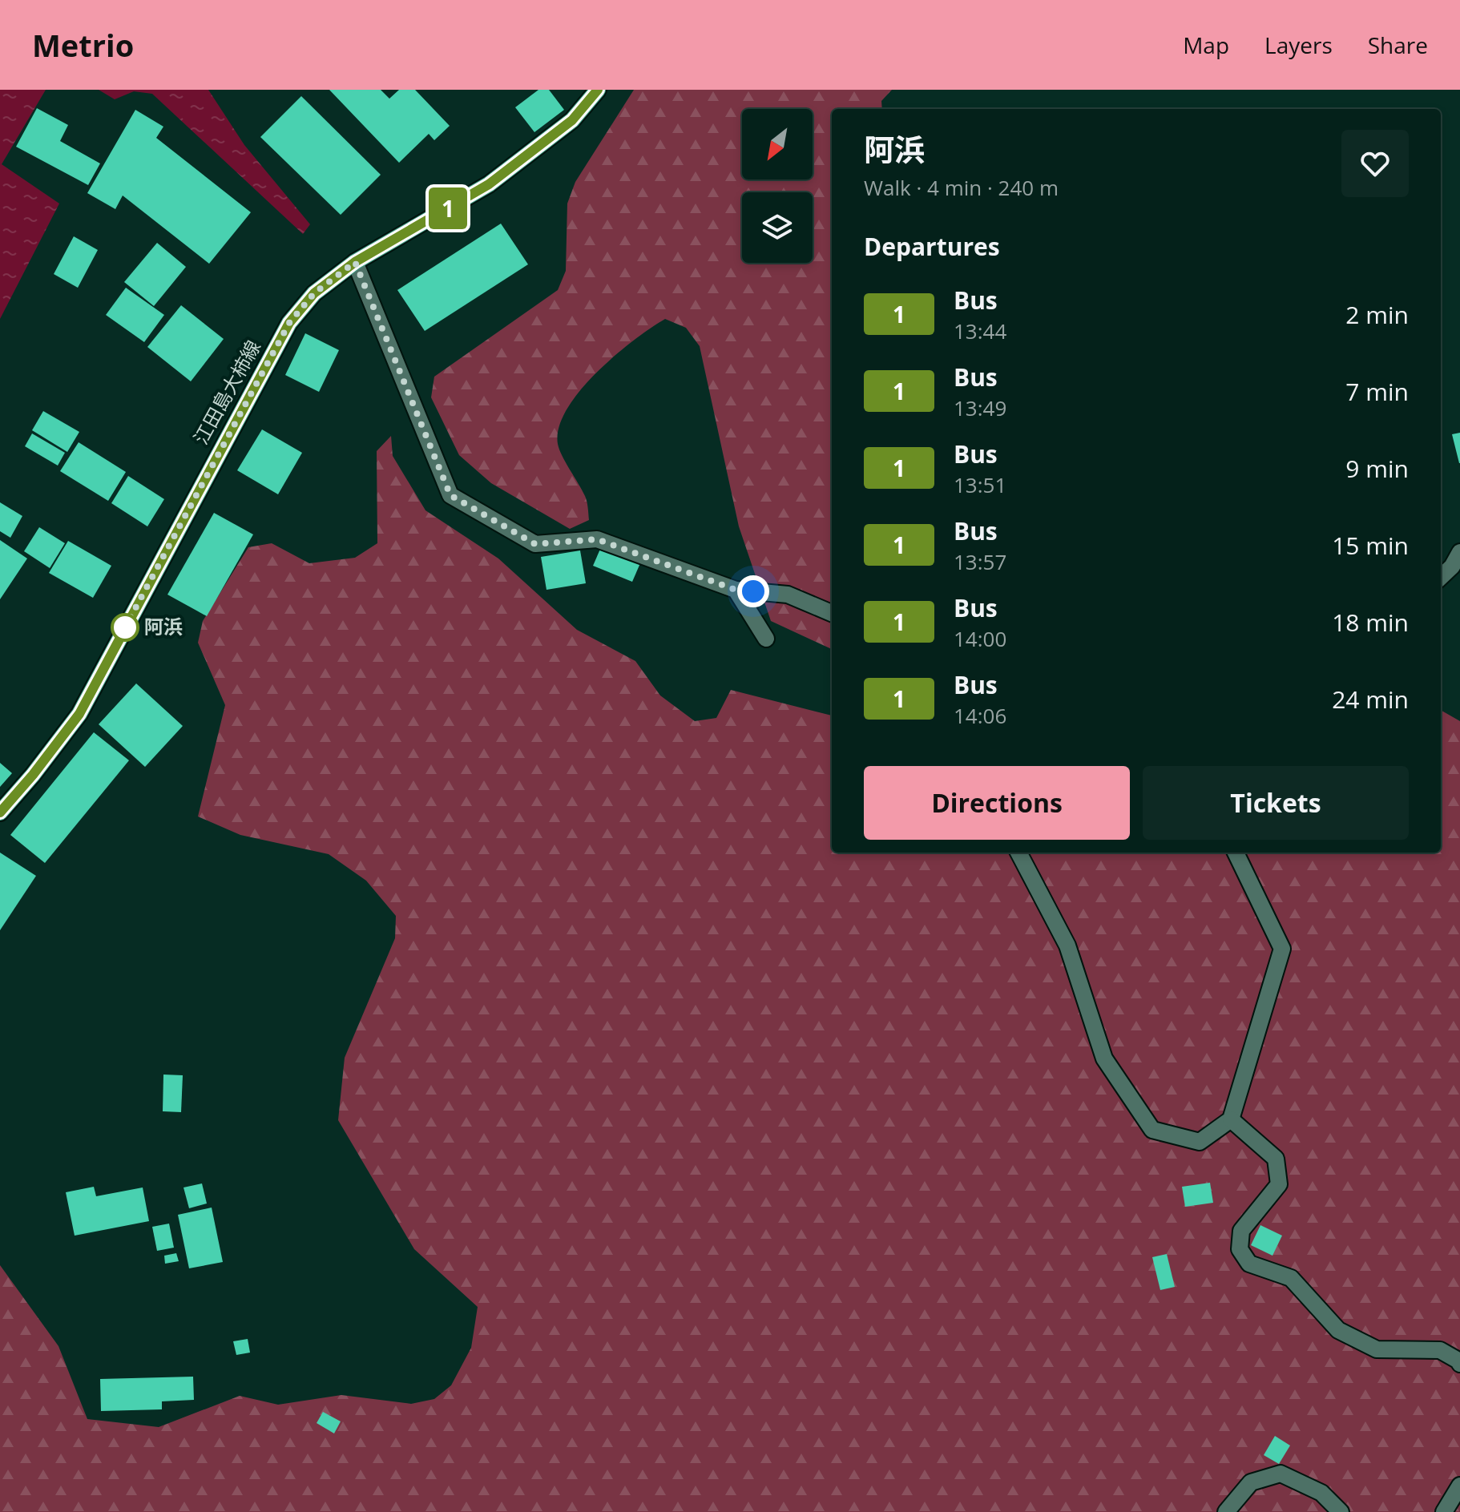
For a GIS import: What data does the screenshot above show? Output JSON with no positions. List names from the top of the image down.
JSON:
{
  "streets": {
    "main road": ["江田島大柿線"]
  },
  "places": ["阿浜"],
  "lines": ["bus line 1"],
  "north": "bottom left",
  "page": {
    "header": "Metrio",
    "nav": ["Map", "Layers", "Share"],
    "on_map": "1",
    "heading": [
      ["阿浜", "Walk · 4 min · 240 m"],
      "Departures"
    ],
    "list": [
      {
        "mark": "1",
        "name": "Bus",
        "note": "13:44",
        "value": "2 min"
      },
      {
        "mark": "1",
        "name": "Bus",
        "note": "13:49",
        "value": "7 min"
      },
      {
        "mark": "1",
        "name": "Bus",
        "note": "13:51",
        "value": "9 min"
      },
      {
        "mark": "1",
        "name": "Bus",
        "note": "13:57",
        "value": "15 min"
      },
      {
        "mark": "1",
        "name": "Bus",
        "note": "14:00",
        "value": "18 min"
      },
      {
        "mark": "1",
        "name": "Bus",
        "note": "14:06",
        "value": "24 min"
      }
    ],
    "buttons": ["Directions", "Tickets"]
  }
}
